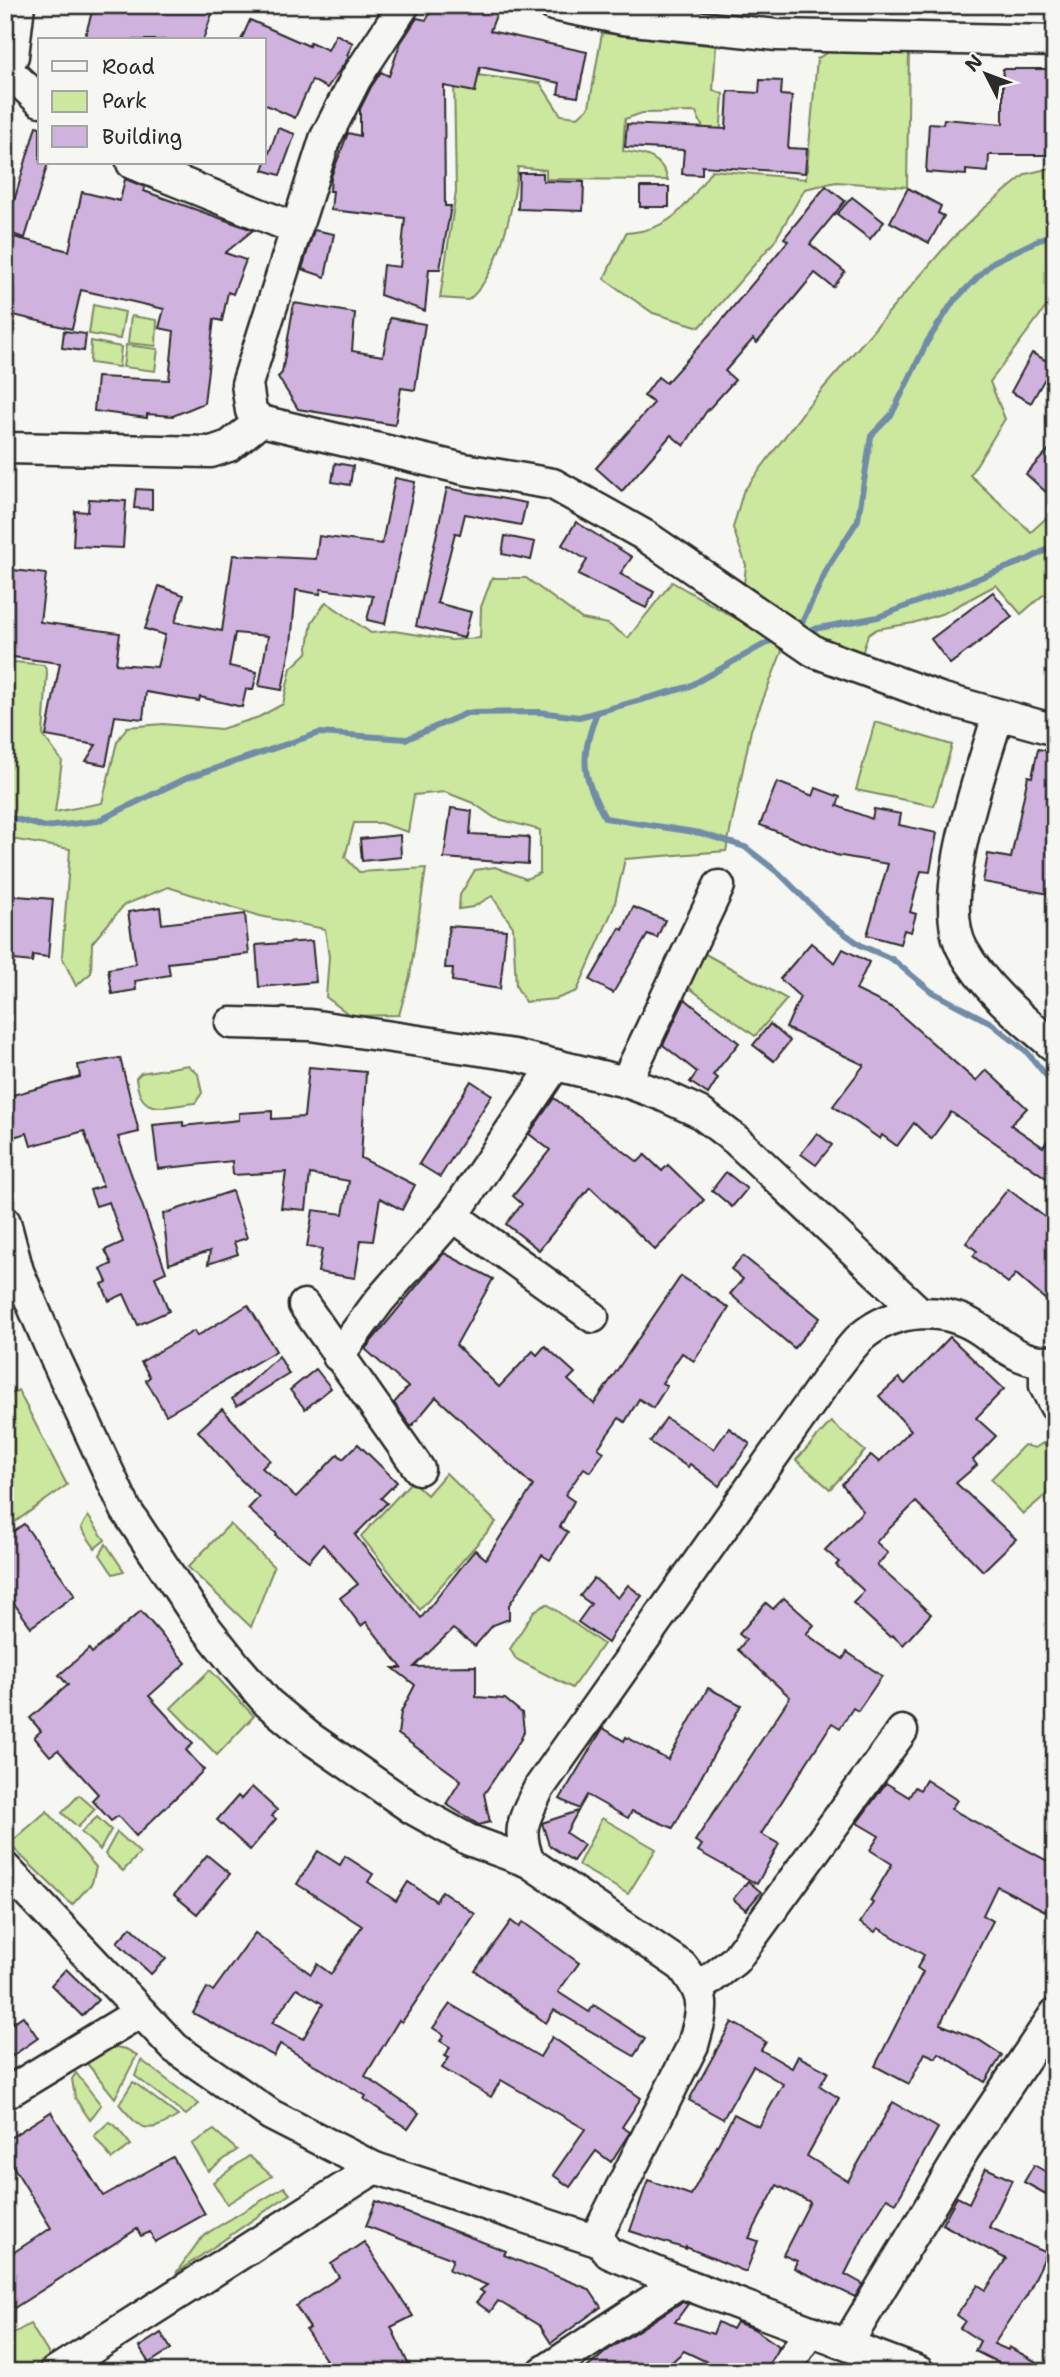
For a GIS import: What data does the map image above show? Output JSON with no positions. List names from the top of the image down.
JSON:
{
  "legend": ["Road", "Park", "Building"],
  "north": "top left"
}
